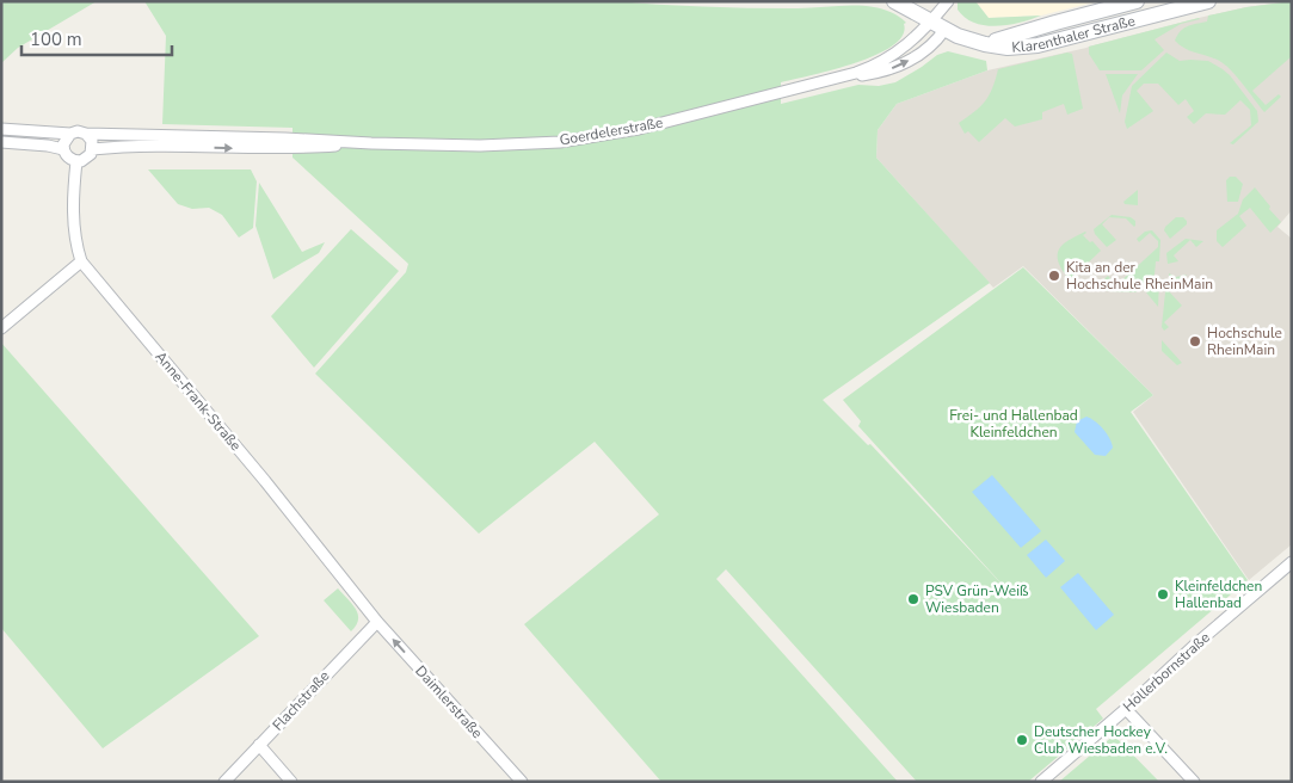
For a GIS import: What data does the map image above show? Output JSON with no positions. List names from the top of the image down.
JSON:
{
  "streets": {
    "main road": ["Klarenthaler Straße"],
    "street": [
      "Goerdelerstraße",
      "Anne-Frank-Straße",
      "Hollerbornstraße",
      "Flachstraße",
      "Daimlerstraße"
    ]
  },
  "crossings": [
    ["Klarenthaler Straße", "Goerdelerstraße"],
    ["Goerdelerstraße", "Anne-Frank-Straße"],
    ["Anne-Frank-Straße", "Flachstraße"],
    ["Anne-Frank-Straße", "Daimlerstraße"],
    ["Flachstraße", "Daimlerstraße"]
  ],
  "one_way": ["Daimlerstraße"],
  "parks": ["Frei- und Hallenbad Kleinfeldchen"],
  "places": [
    "Kita an der Hochschule RheinMain",
    "Hochschule RheinMain",
    "Kleinfeldchen Hallenbad",
    "PSV Grün-Weiß Wiesbaden",
    "Deutscher Hockey Club Wiesbaden e.V."
  ],
  "scale_bar": "100 m"
}
